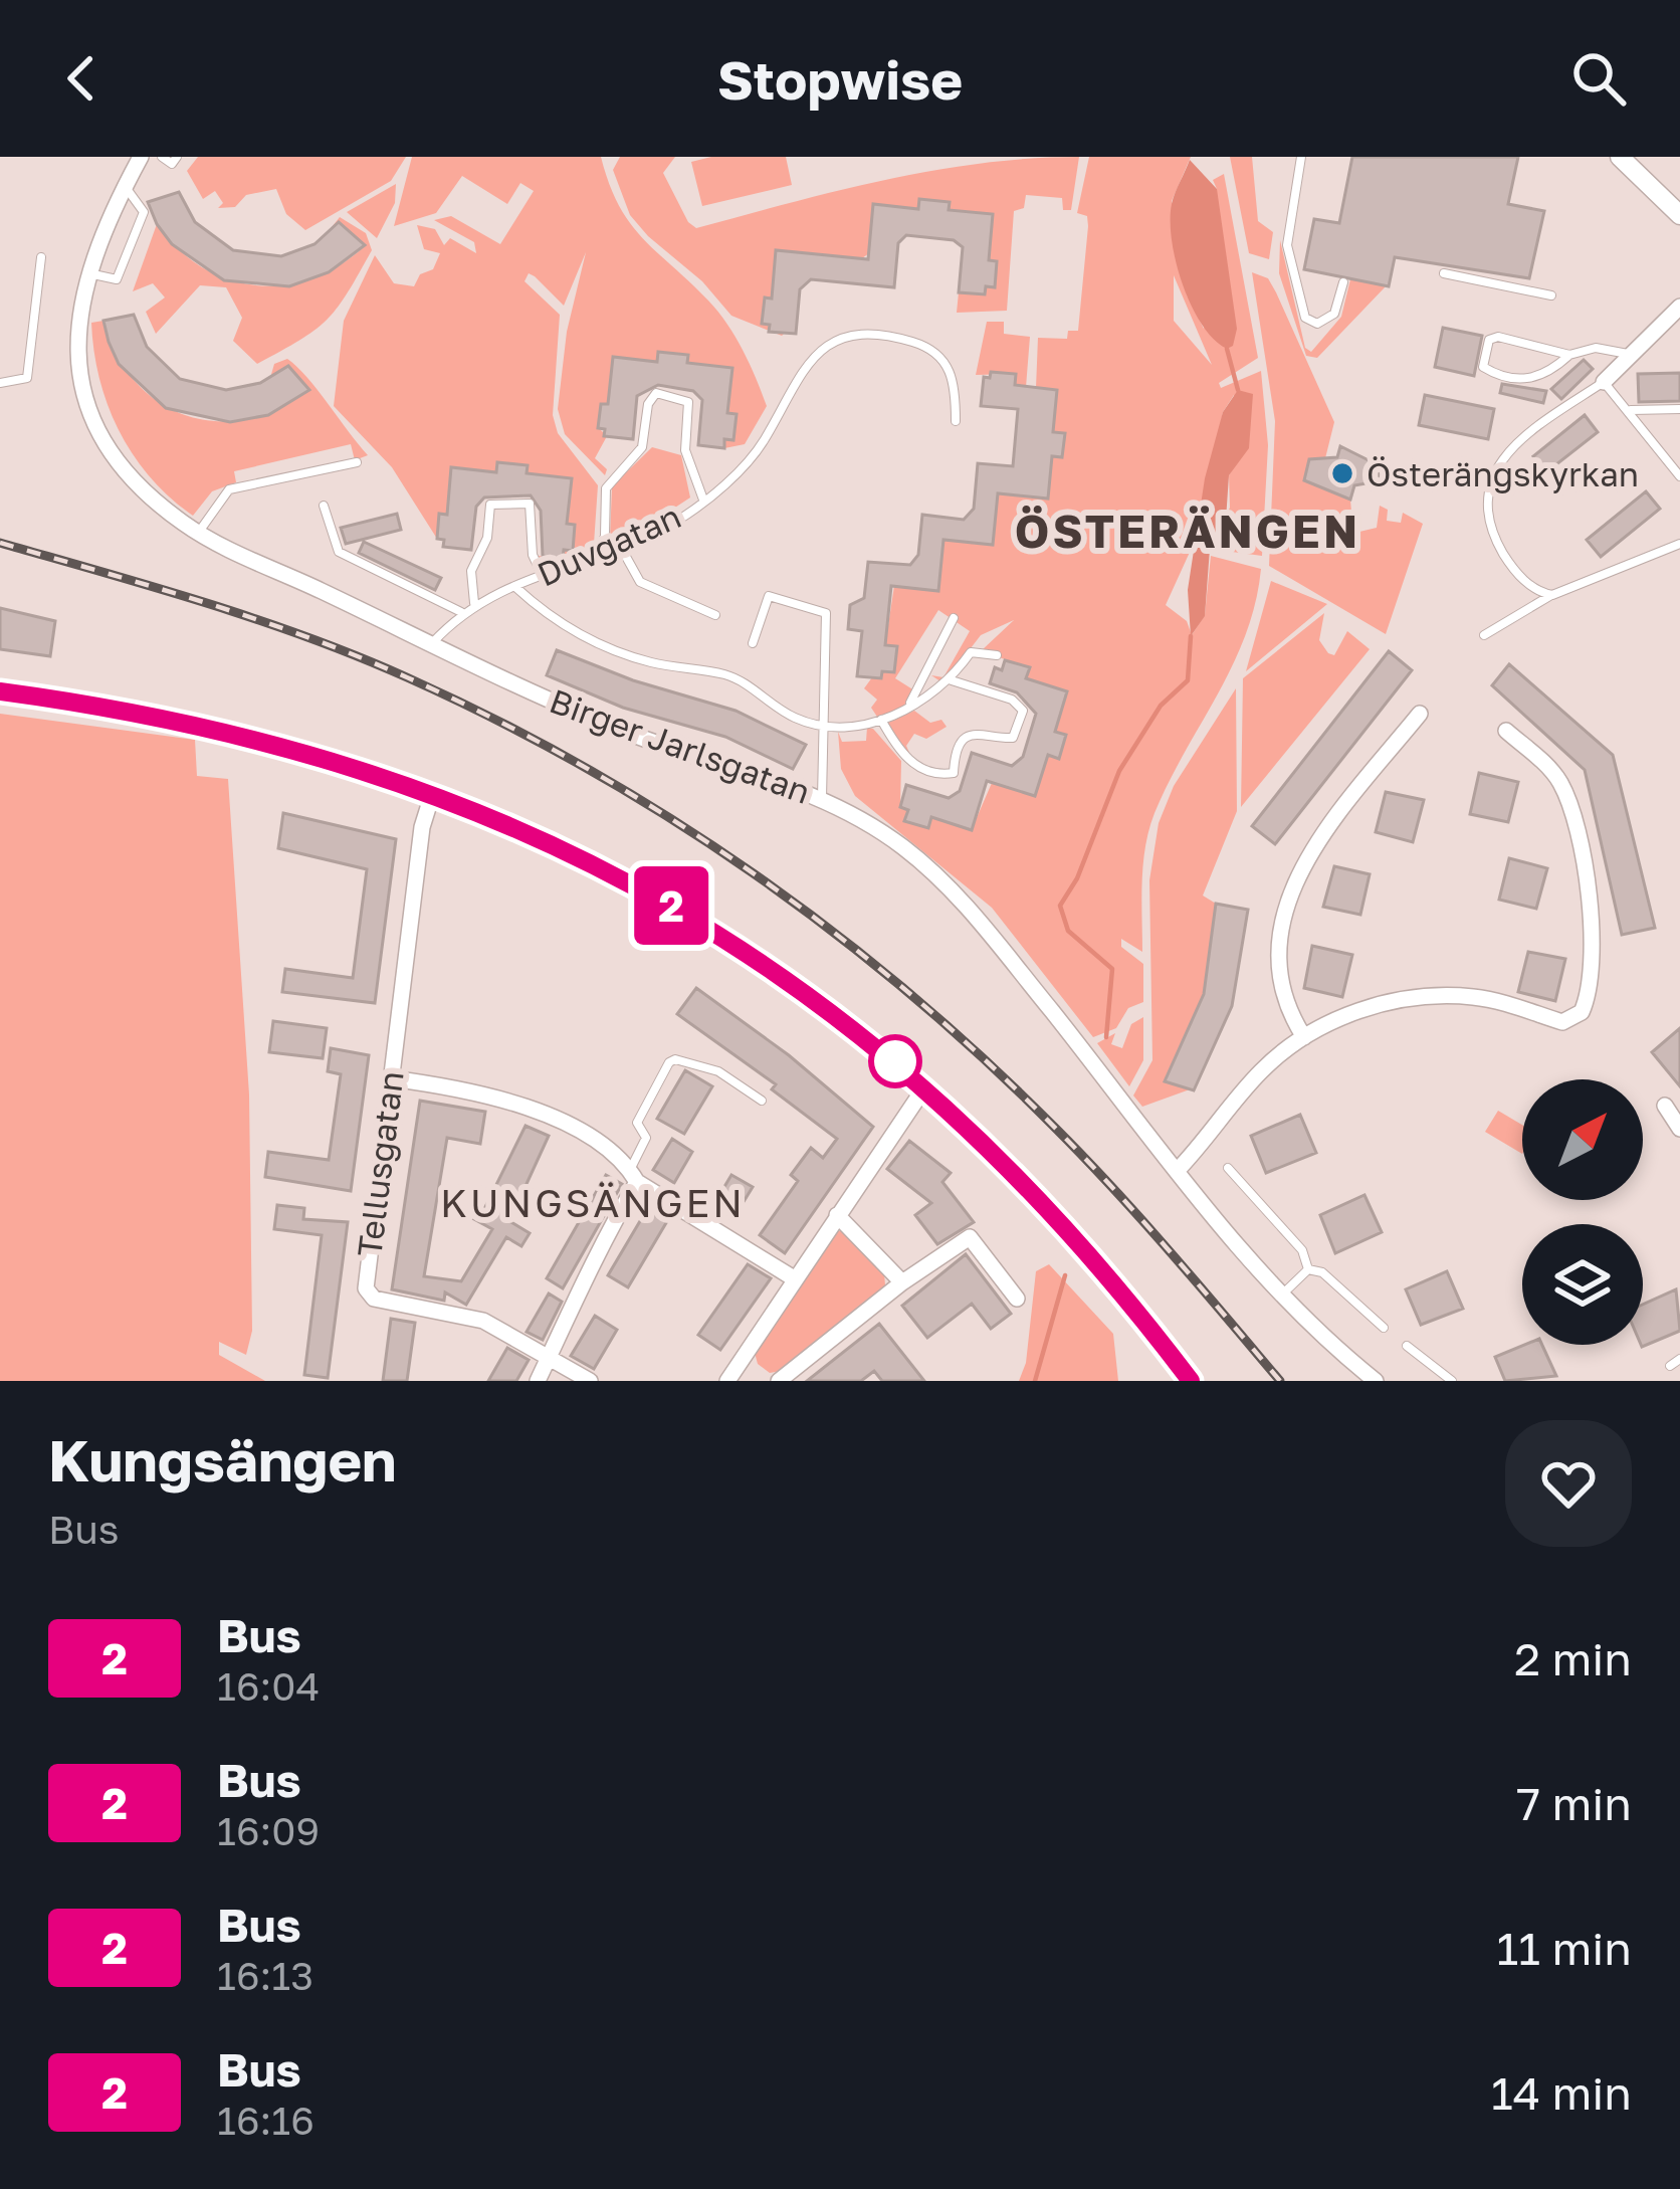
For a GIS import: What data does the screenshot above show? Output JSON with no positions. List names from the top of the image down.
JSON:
{
  "streets": {
    "street": ["Birger Jarlsgatan", "Tellusgatan"],
    "lane": ["Duvgatan"]
  },
  "crossings": [
    ["Duvgatan", "Birger Jarlsgatan"]
  ],
  "districts": ["ÖSTERÄNGEN", "KUNGSÄNGEN"],
  "places": ["Österängskyrkan"],
  "lines": ["bus line 2"],
  "north": "top right",
  "page": {
    "header": "Stopwise",
    "on_map": "2",
    "heading": ["Kungsängen", "Bus"],
    "list": [
      {
        "mark": "2",
        "name": "Bus",
        "note": "16:04",
        "value": "2 min"
      },
      {
        "mark": "2",
        "name": "Bus",
        "note": "16:09",
        "value": "7 min"
      },
      {
        "mark": "2",
        "name": "Bus",
        "note": "16:13",
        "value": "11 min"
      },
      {
        "mark": "2",
        "name": "Bus",
        "note": "16:16",
        "value": "14 min"
      }
    ]
  }
}
